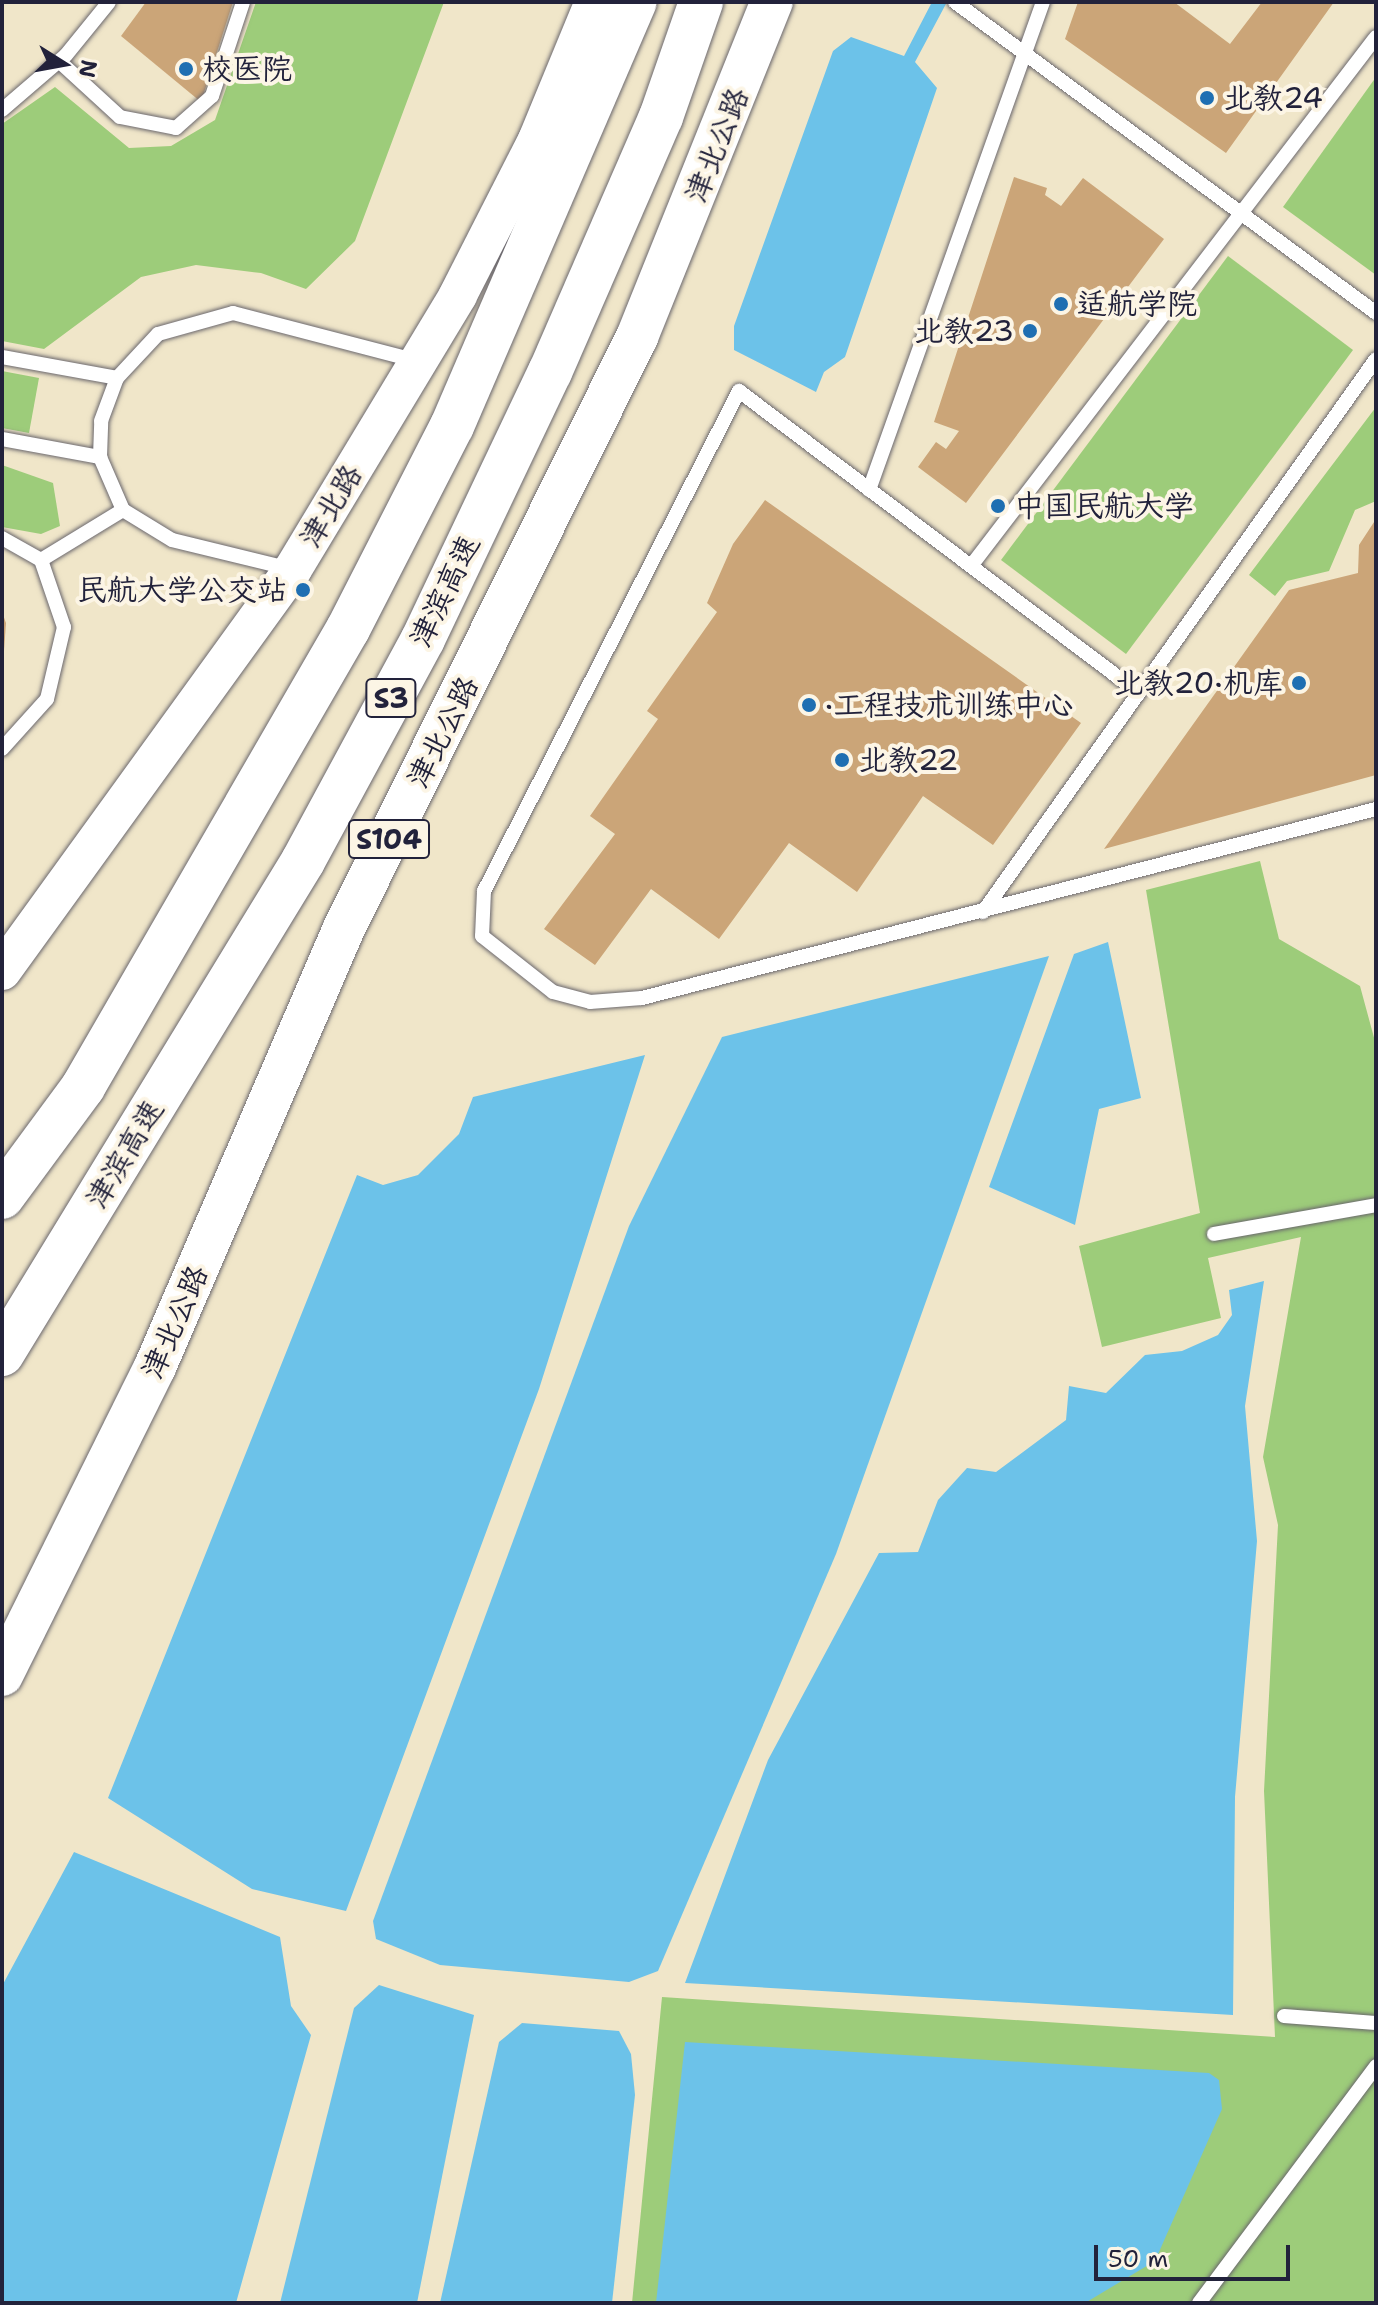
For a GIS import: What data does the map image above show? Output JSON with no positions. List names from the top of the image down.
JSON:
{
  "streets": {
    "highway": ["津滨高速", "S3"],
    "main road": ["津北公路", "S104"],
    "street": ["津北路"]
  },
  "places": [
    "校医院",
    "北教24",
    "适航学院",
    "北教23",
    "中国民航大学",
    "民航大学公交站",
    "北教20·机库",
    "·工程技术训练中心",
    "北教22"
  ],
  "scale_bar": "50 m",
  "north": "right"
}
